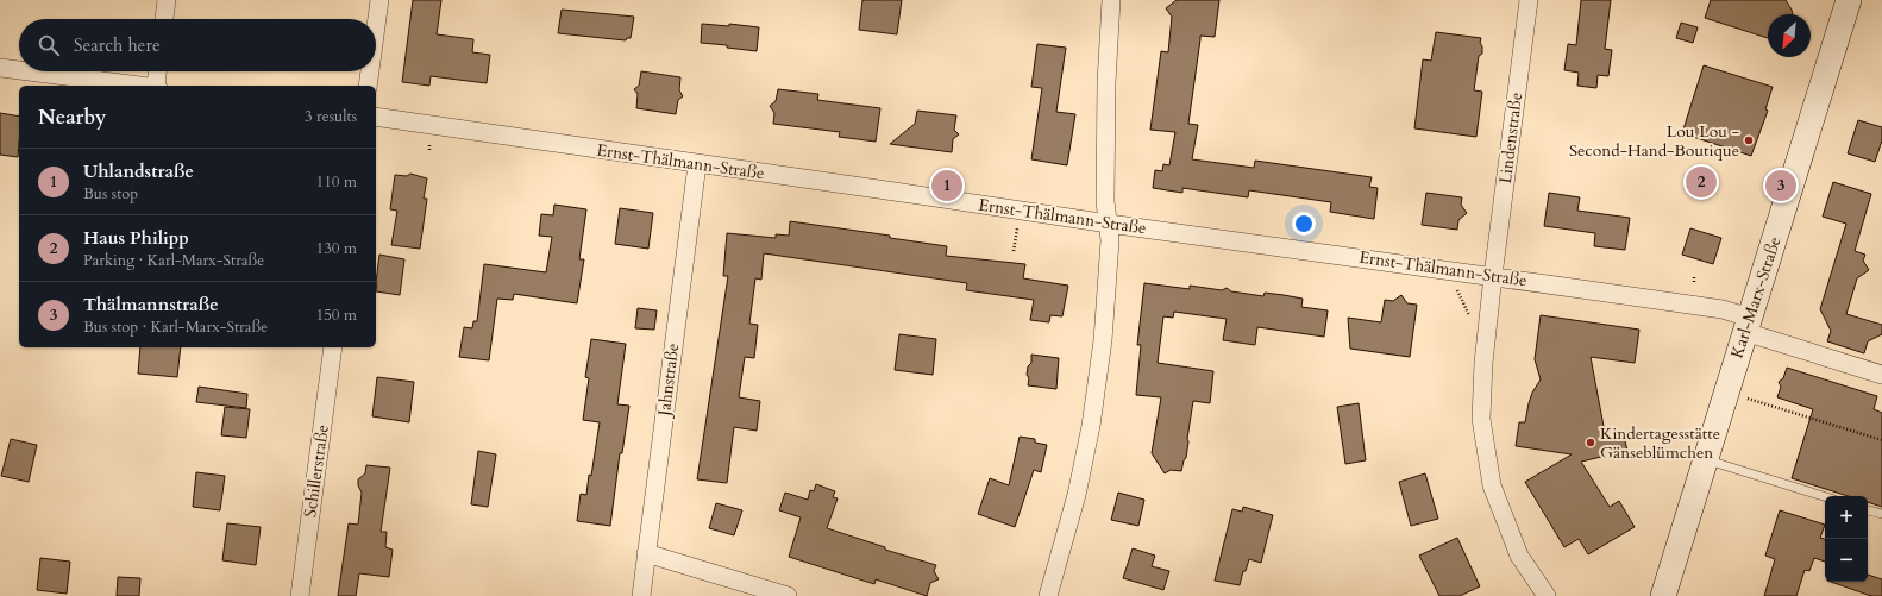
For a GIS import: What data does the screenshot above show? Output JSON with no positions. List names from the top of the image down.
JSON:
{
  "streets": {
    "main road": ["Karl-Marx-Straße"],
    "street": [
      "Lindenstraße",
      "Ernst-Thälmann-Straße",
      "Jahnstraße",
      "Schillerstraße"
    ]
  },
  "crossings": [
    ["Lindenstraße", "Ernst-Thälmann-Straße"],
    ["Ernst-Thälmann-Straße", "Karl-Marx-Straße"],
    ["Ernst-Thälmann-Straße", "Jahnstraße"]
  ],
  "places": ["Lou Lou - Second-Hand-Boutique", "Kindertagesstätte Gänseblümchen"],
  "north": "bottom left",
  "page": {
    "search": "Search here",
    "heading": ["Nearby", "3 results"],
    "list": [
      {
        "mark": "1",
        "name": "Uhlandstraße",
        "note": "Bus stop",
        "value": "110 m"
      },
      {
        "mark": "2",
        "name": "Haus Philipp",
        "note": "Parking · Karl-Marx-Straße",
        "value": "130 m"
      },
      {
        "mark": "3",
        "name": "Thälmannstraße",
        "note": "Bus stop · Karl-Marx-Straße",
        "value": "150 m"
      }
    ],
    "pins": ["2", "1", "3"],
    "map_buttons": ["+", "−"]
  }
}
